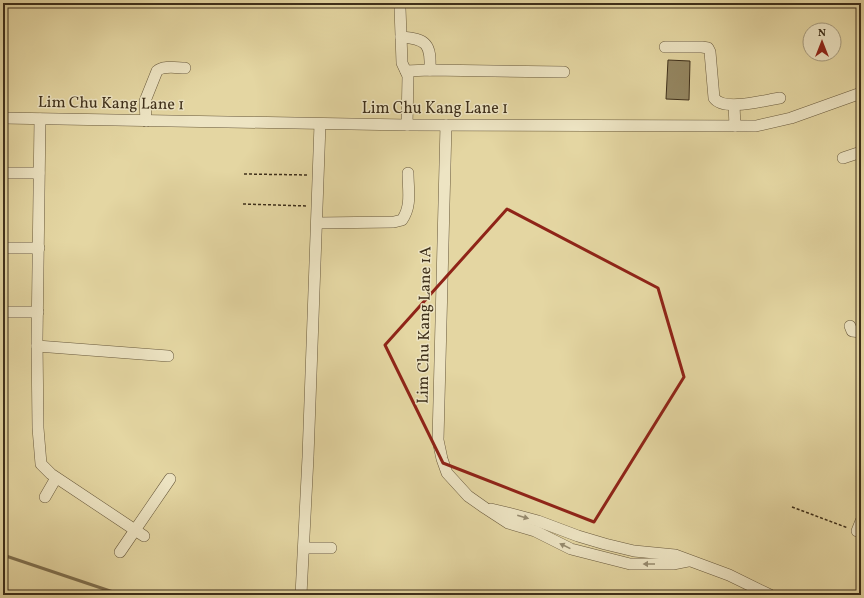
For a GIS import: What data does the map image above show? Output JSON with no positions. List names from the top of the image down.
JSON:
{
  "streets": {
    "street": ["Lim Chu Kang Lane 1", "Lim Chu Kang Lane 1A"]
  },
  "crossings": [
    ["Lim Chu Kang Lane 1", "Lim Chu Kang Lane 1A"]
  ],
  "north": "top"
}
